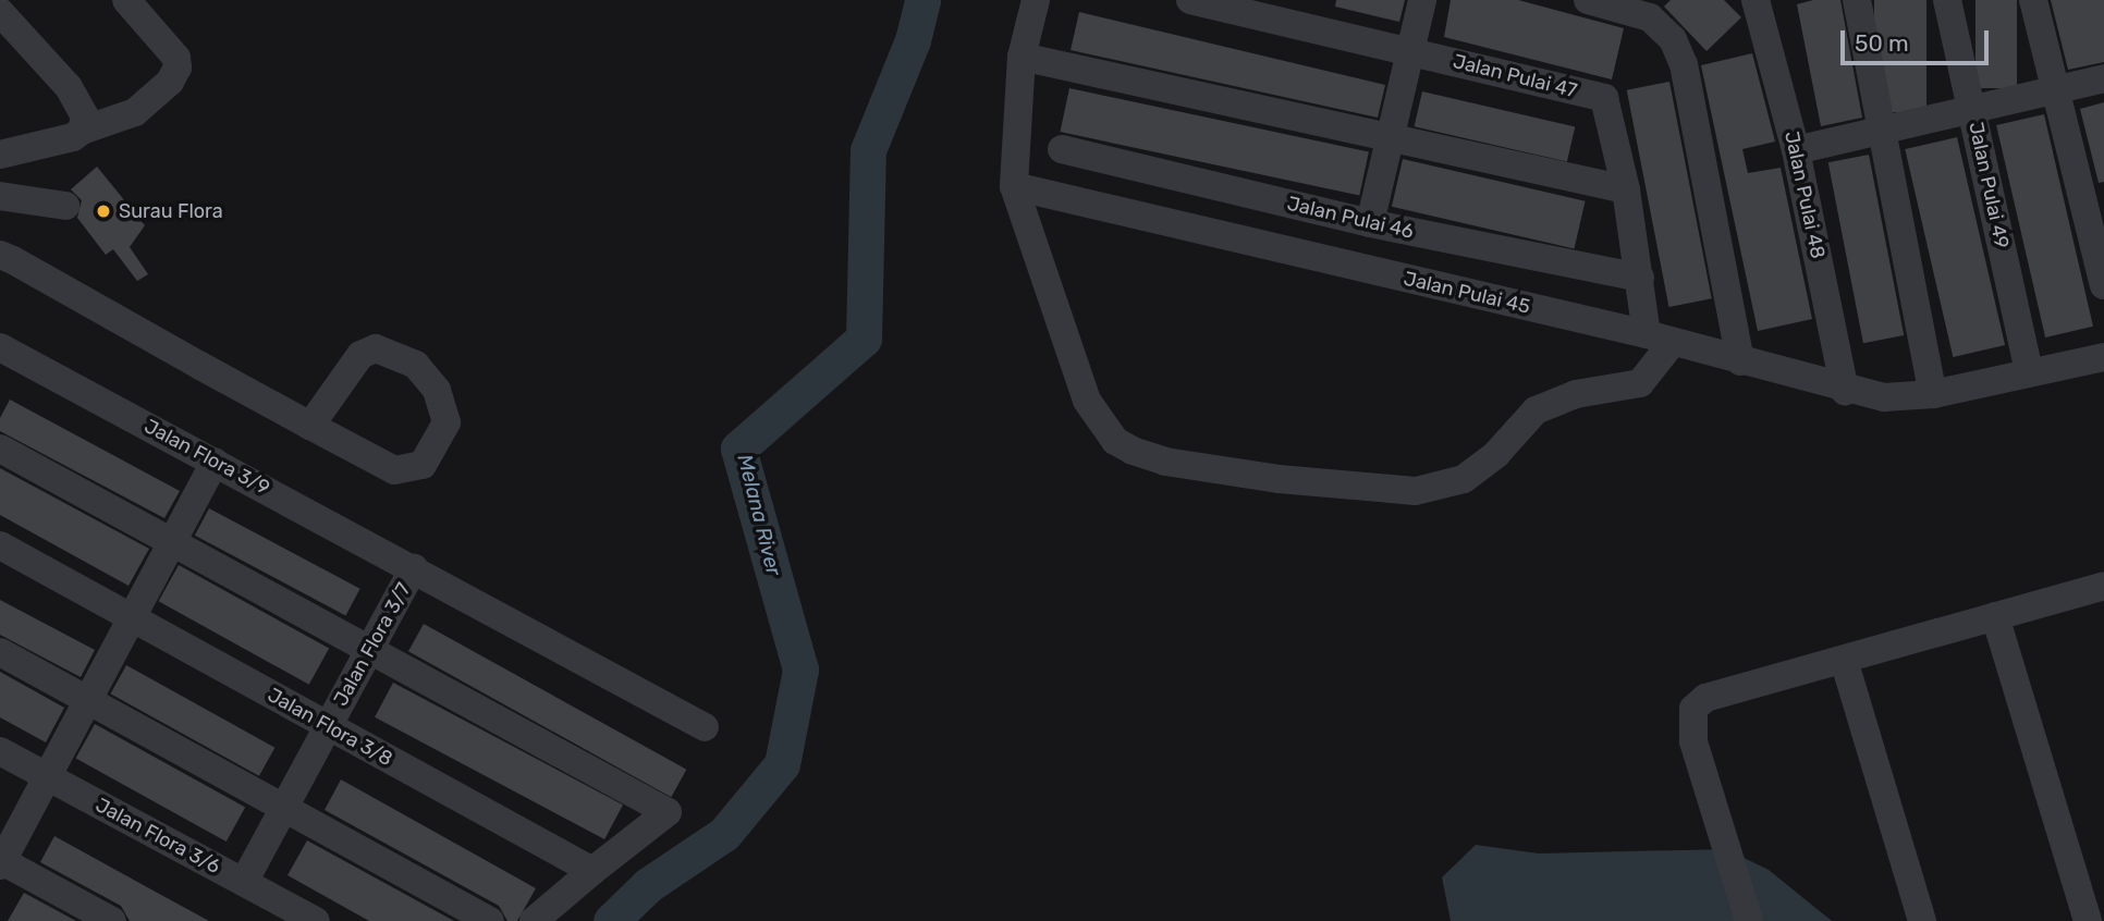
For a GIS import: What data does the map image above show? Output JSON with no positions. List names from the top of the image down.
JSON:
{
  "streets": {
    "street": [
      "Jalan Pulai 47",
      "Jalan Pulai 49",
      "Jalan Pulai 48",
      "Jalan Pulai 46",
      "Jalan Pulai 45",
      "Jalan Flora 3/9",
      "Jalan Flora 3/7",
      "Jalan Flora 3/8",
      "Jalan Flora 3/6"
    ]
  },
  "crossings": [
    ["Jalan Pulai 47", "Jalan Pulai 46"],
    ["Jalan Pulai 47", "Jalan Pulai 45"],
    ["Jalan Pulai 49", "Jalan Pulai 45"],
    ["Jalan Pulai 48", "Jalan Pulai 45"],
    ["Jalan Flora 3/9", "Jalan Flora 3/7"],
    ["Jalan Flora 3/7", "Jalan Flora 3/8"],
    ["Jalan Flora 3/7", "Jalan Flora 3/6"]
  ],
  "water": ["Melana River"],
  "places": ["Surau Flora"],
  "scale_bar": "50 m"
}
